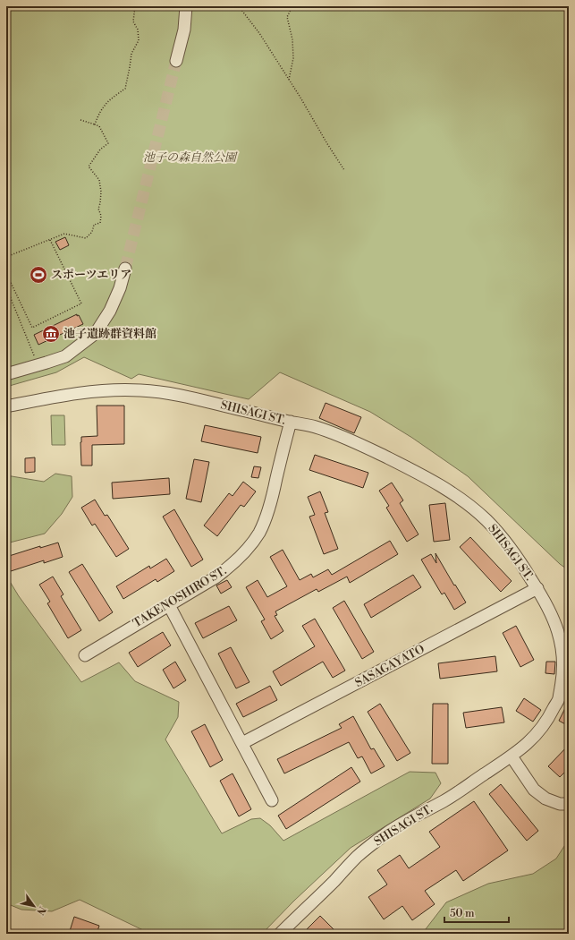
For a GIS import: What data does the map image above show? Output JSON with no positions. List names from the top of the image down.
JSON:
{
  "streets": {
    "lane": ["SHISAGI ST.", "TAKENOSHIRO ST.", "SASAGAYATO"]
  },
  "crossings": [
    ["SHISAGI ST.", "TAKENOSHIRO ST."],
    ["SHISAGI ST.", "SASAGAYATO"]
  ],
  "parks": ["池子の森自然公園"],
  "places": {
    "sports": ["スポーツエリア"],
    "museum": ["池子遺跡群資料館"]
  },
  "scale_bar": "50 m",
  "north": "bottom right"
}
